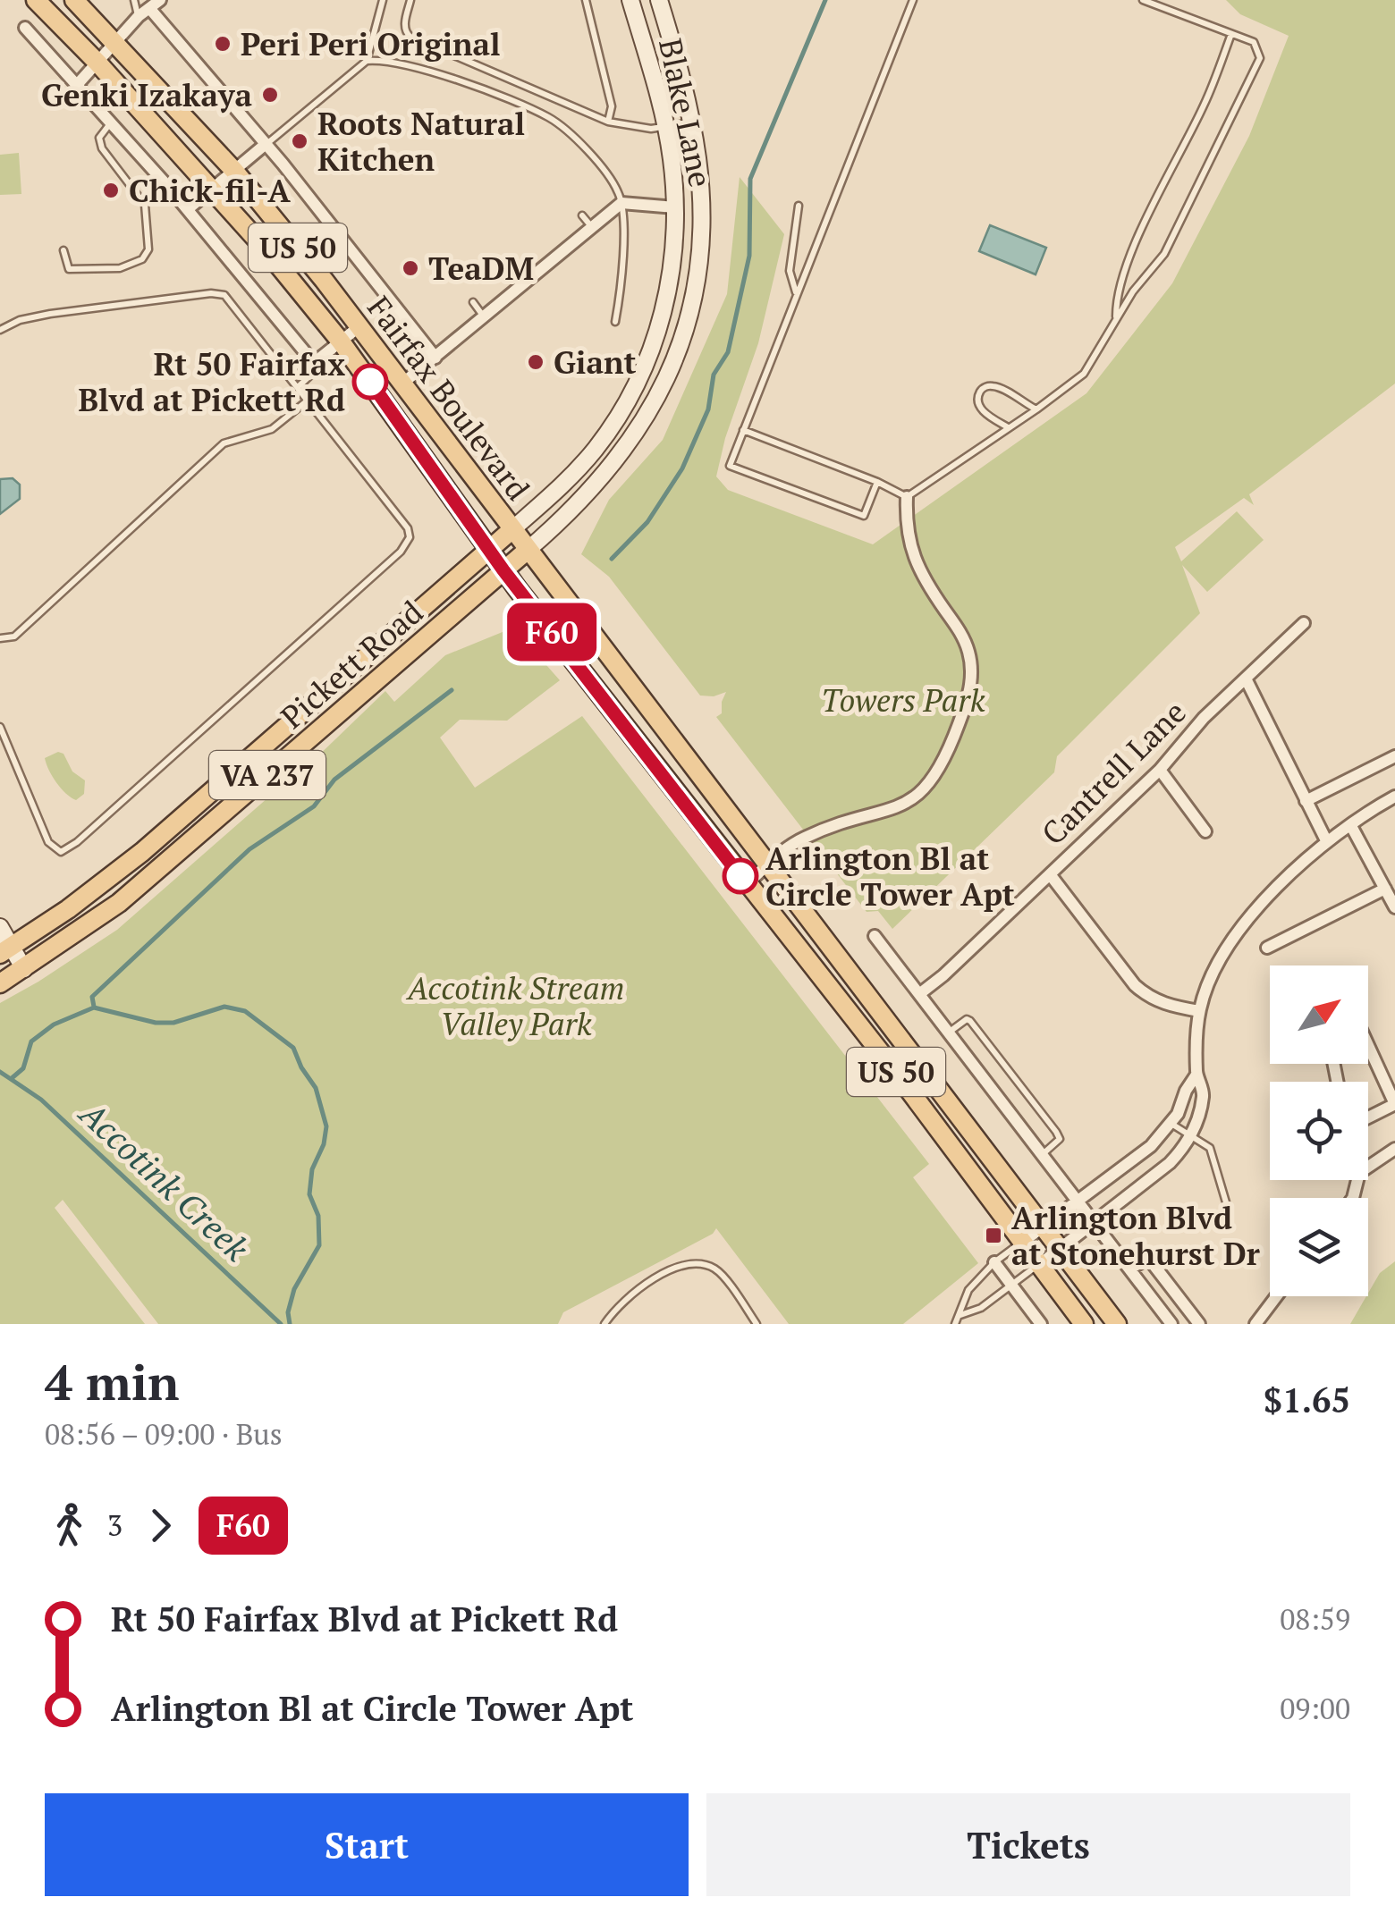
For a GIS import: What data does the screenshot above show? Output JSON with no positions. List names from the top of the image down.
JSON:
{
  "streets": {
    "main road": [
      "Blake Lane",
      "US 50",
      "Fairfax Boulevard",
      "Pickett Road",
      "VA 237"
    ],
    "street": ["Cantrell Lane"]
  },
  "crossings": [
    ["Blake Lane", "US 50"],
    ["Blake Lane", "Fairfax Boulevard"],
    ["Blake Lane", "Pickett Road"],
    ["US 50", "Fairfax Boulevard"],
    ["US 50", "Pickett Road"],
    ["Fairfax Boulevard", "Pickett Road"]
  ],
  "water": ["Accotink Creek"],
  "parks": ["Towers Park", "Accotink Stream Valley Park"],
  "places": {
    "other": [
      "Peri Peri Original",
      "Genki Izakaya",
      "Roots Natural Kitchen",
      "Chick-fil-A",
      "TeaDM",
      "Giant",
      "Rt 50 Fairfax Blvd at Pickett Rd",
      "Arlington Bl at Circle Tower Apt"
    ],
    "transit": ["Arlington Blvd at Stonehurst Dr"]
  },
  "lines": ["bus line F60"],
  "north": "top right",
  "page": {
    "on_map": "F60",
    "heading": ["4 min", "08:56 – 09:00 · Bus", "$1.65"],
    "legs": ["3", "F60"],
    "list": [
      {
        "name": "Rt 50 Fairfax Blvd at Pickett Rd",
        "value": "08:59"
      },
      {
        "name": "Arlington Bl at Circle Tower Apt",
        "value": "09:00"
      }
    ],
    "buttons": ["Start", "Tickets"]
  }
}
